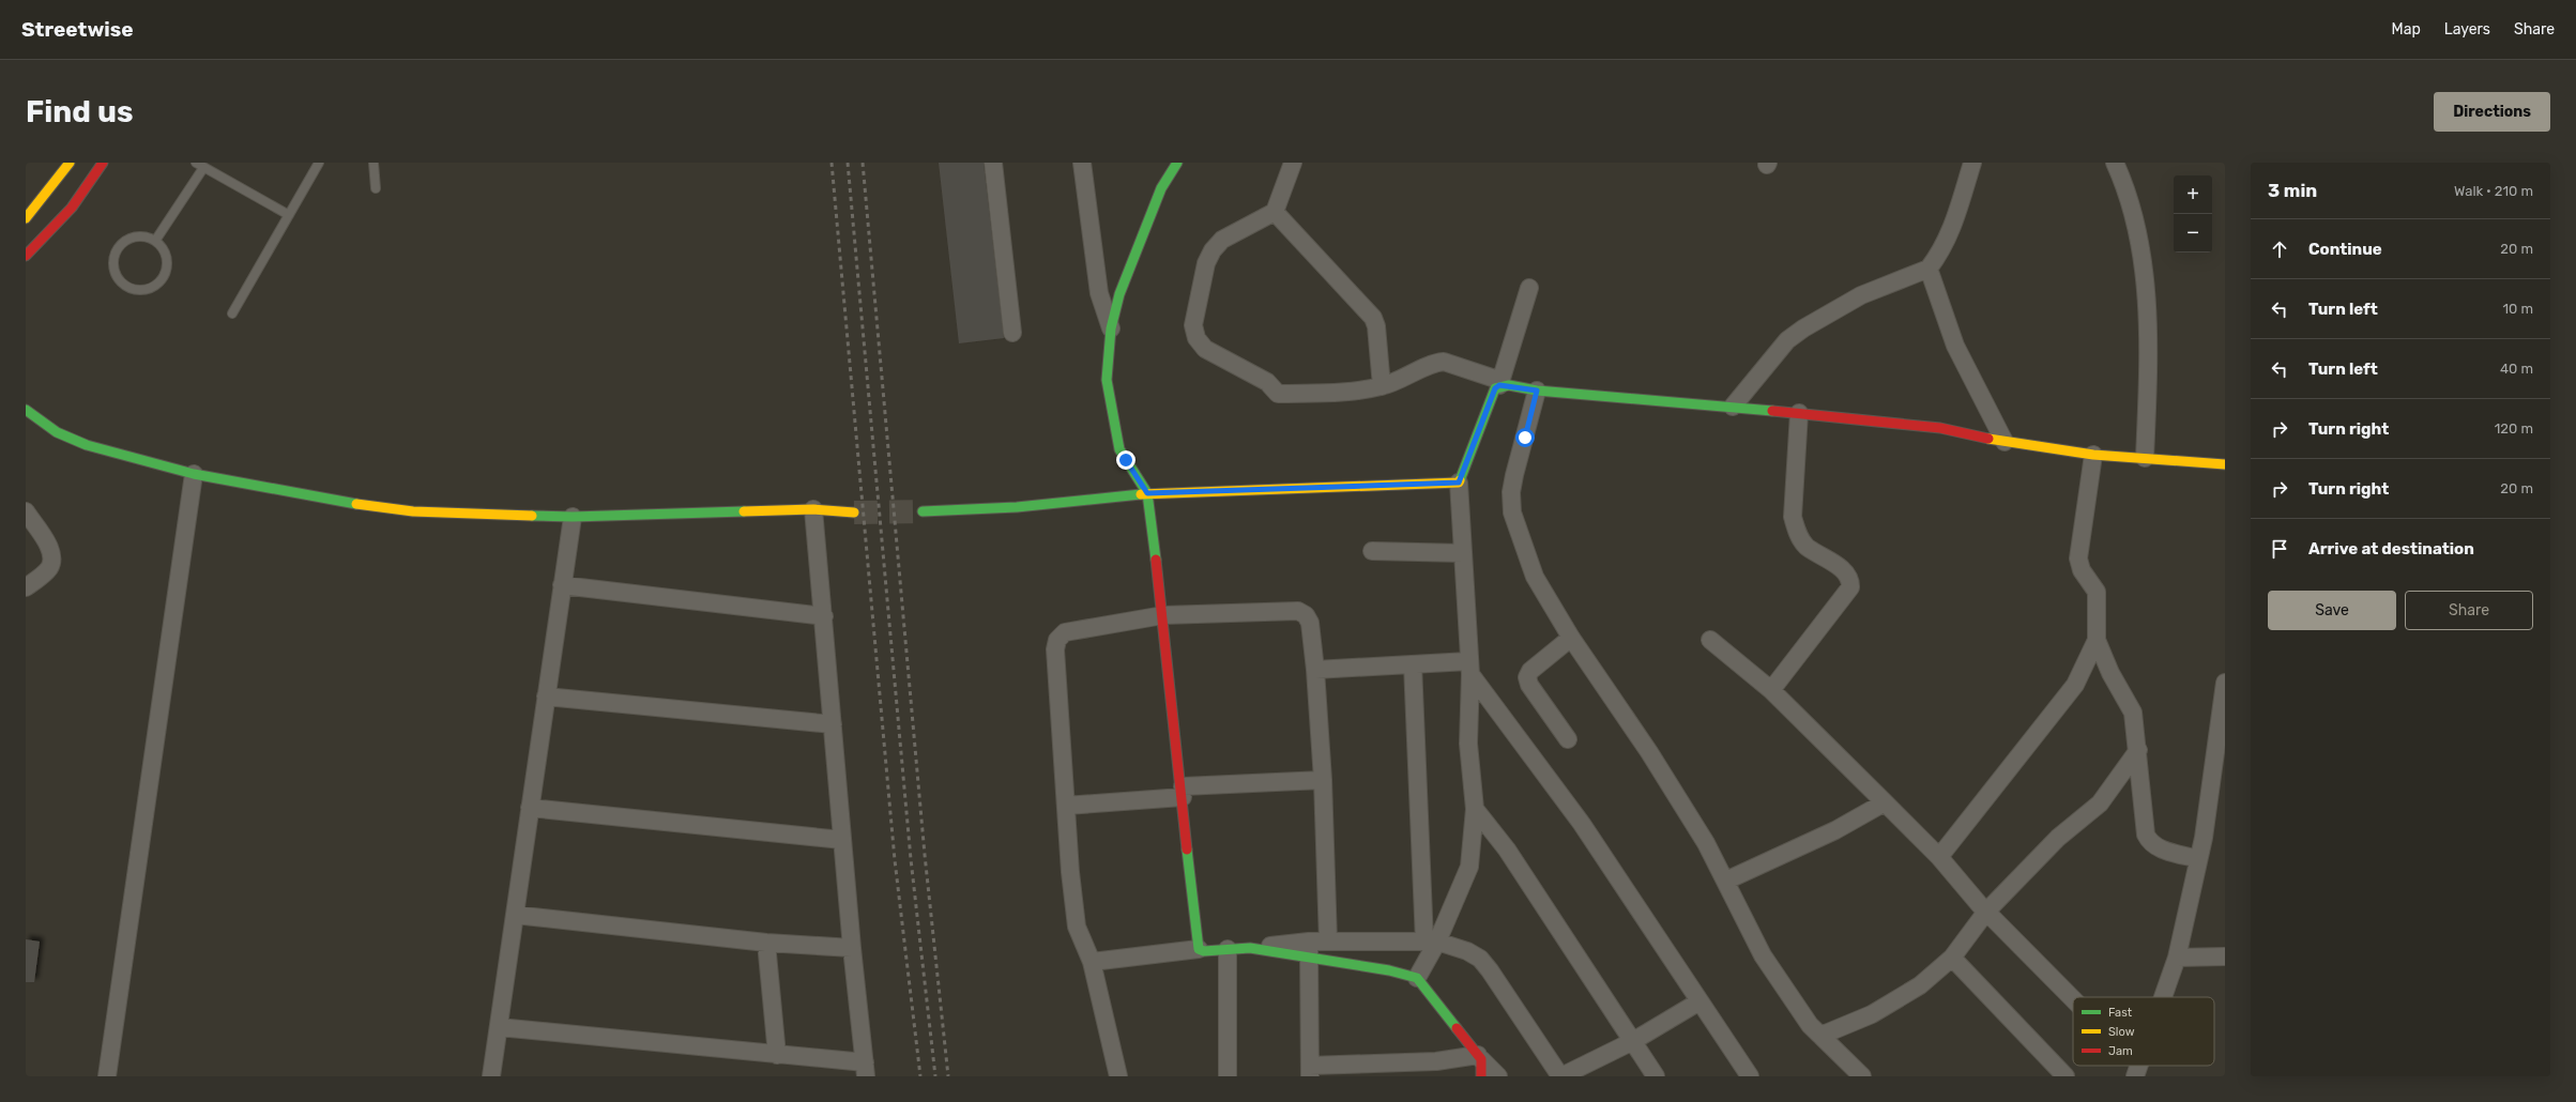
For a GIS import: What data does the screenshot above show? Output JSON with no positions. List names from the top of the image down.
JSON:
{
  "legend": ["Fast", "Slow", "Jam"],
  "page": {
    "header": "Streetwise",
    "nav": ["Map", "Layers", "Share"],
    "buttons": [
      "Directions",
      ["Save", "Share"]
    ],
    "title": "Find us",
    "heading": ["3 min", "Walk · 210 m"],
    "map_buttons": ["+", "−"],
    "list": [
      ["Continue", "20 m"],
      ["Turn left", "10 m"],
      ["Turn left", "40 m"],
      ["Turn right", "120 m"],
      ["Turn right", "20 m"],
      "Arrive at destination"
    ]
  }
}
